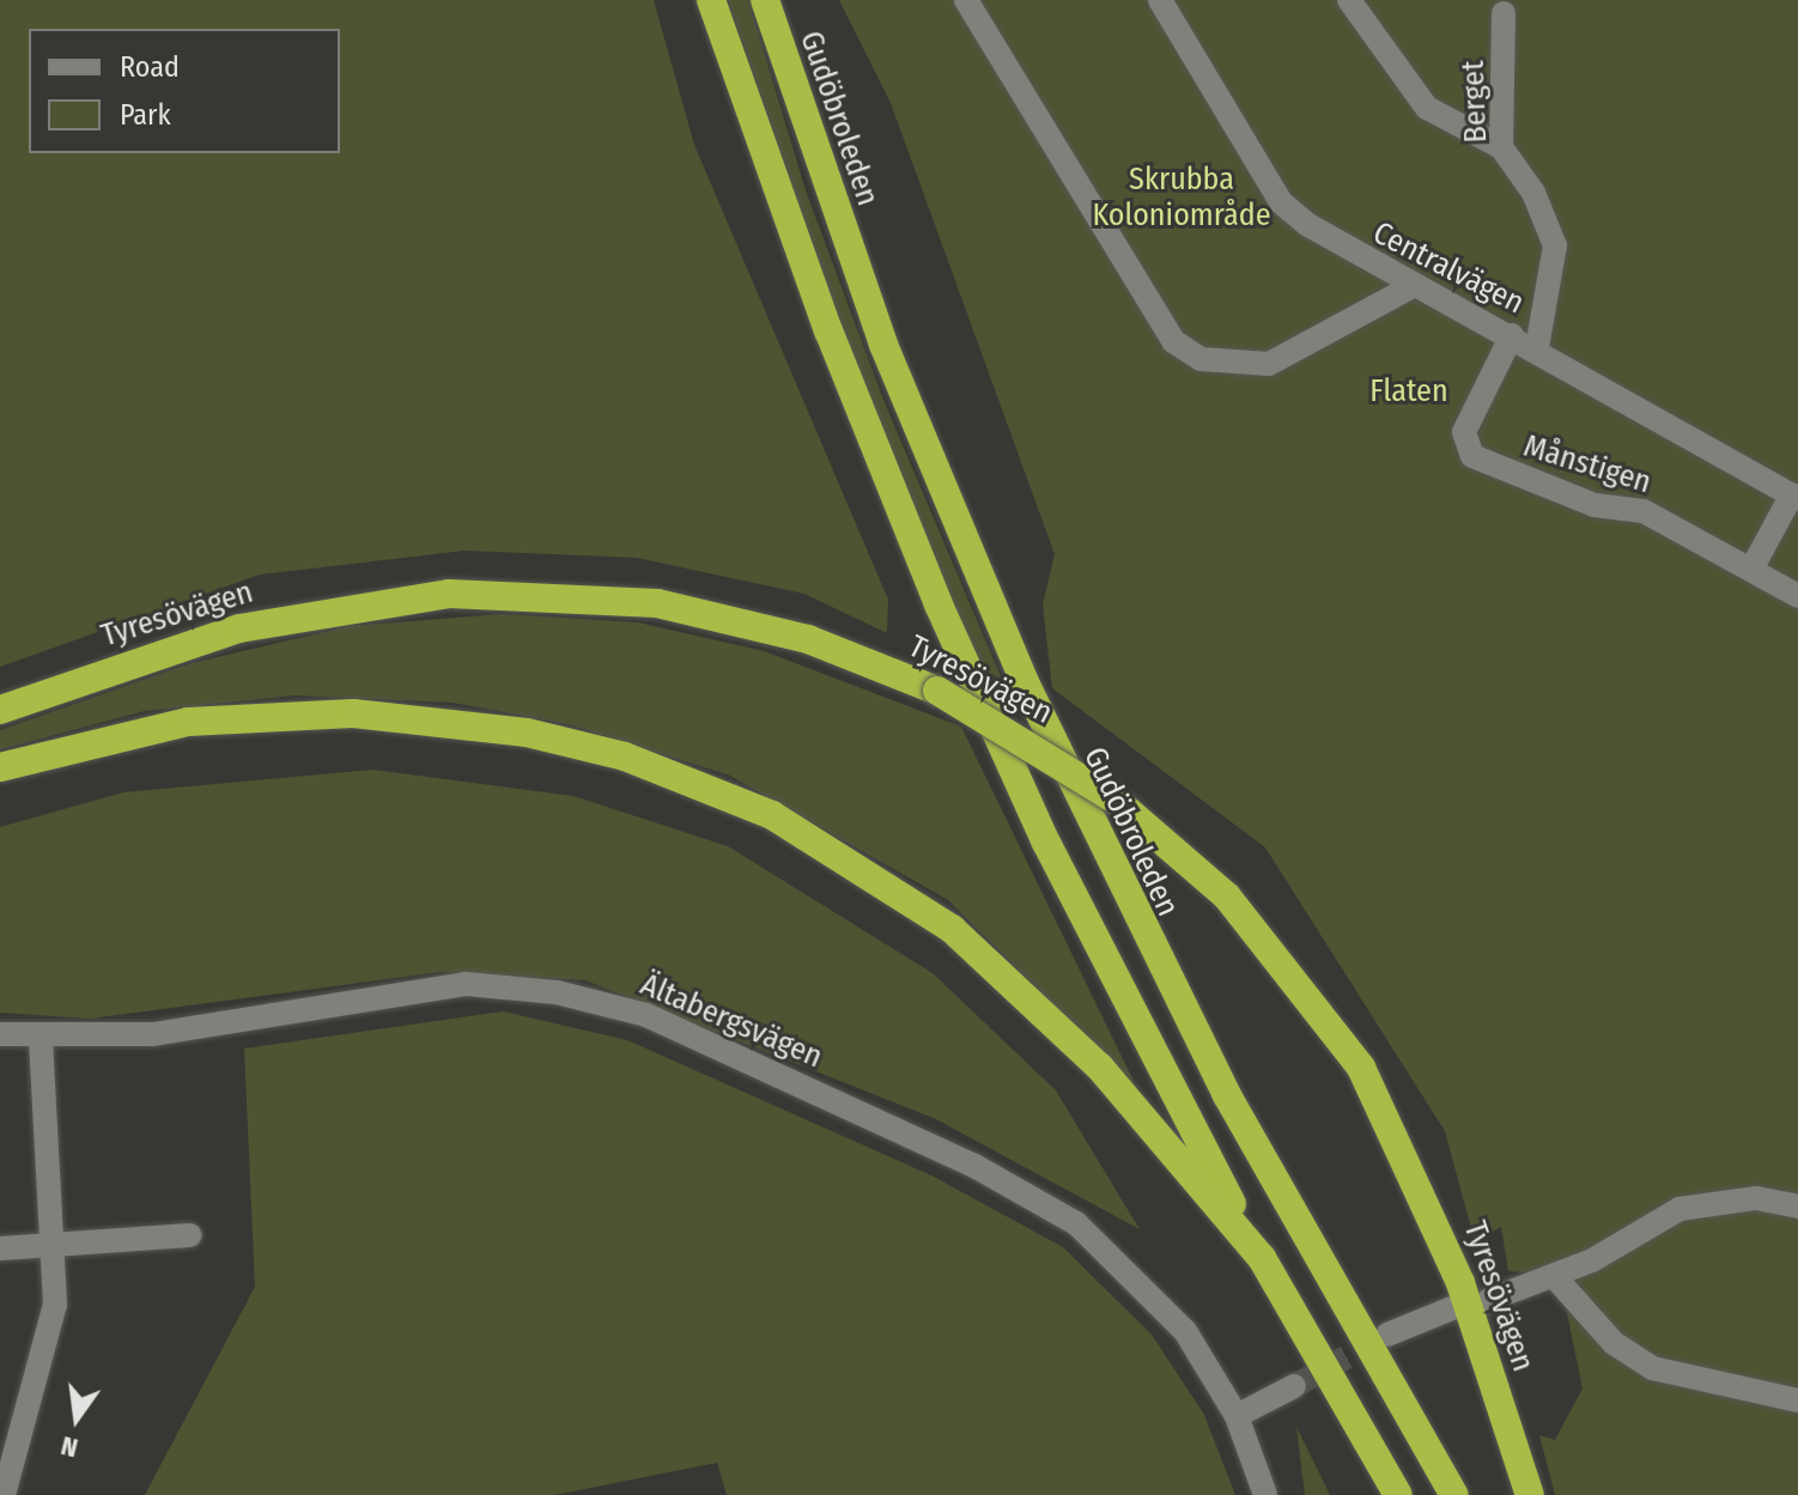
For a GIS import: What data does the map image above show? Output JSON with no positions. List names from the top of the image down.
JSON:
{
  "streets": {
    "highway": ["Gudöbroleden", "Tyresövägen"],
    "street": [
      "Berget",
      "Centralvägen",
      "Månstigen",
      "Ältabergsvägen"
    ]
  },
  "crossings": [
    ["Berget", "Centralvägen"],
    ["Centralvägen", "Månstigen"]
  ],
  "parks": ["Skrubba Koloniområde", "Flaten"],
  "legend": ["Road", "Park"],
  "north": "bottom"
}
